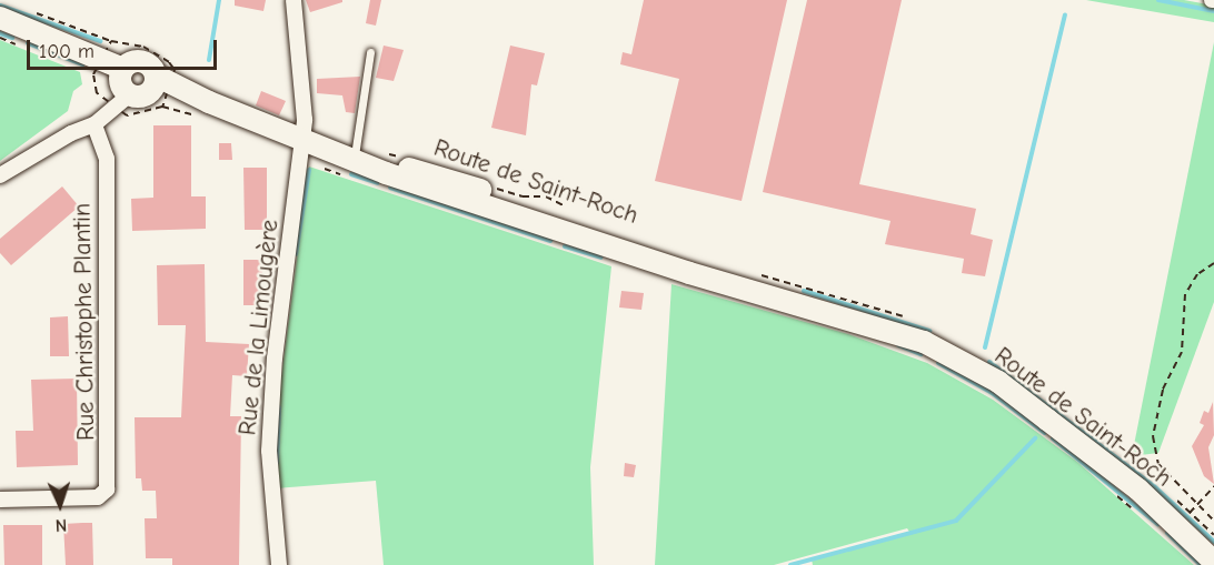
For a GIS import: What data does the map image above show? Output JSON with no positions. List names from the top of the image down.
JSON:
{
  "streets": {
    "street": ["Route de Saint-Roch", "Rue Christophe Plantin", "Rue de la Limougère"]
  },
  "crossings": [
    ["Route de Saint-Roch", "Rue de la Limougère"]
  ],
  "scale_bar": "100 m",
  "north": "bottom"
}
